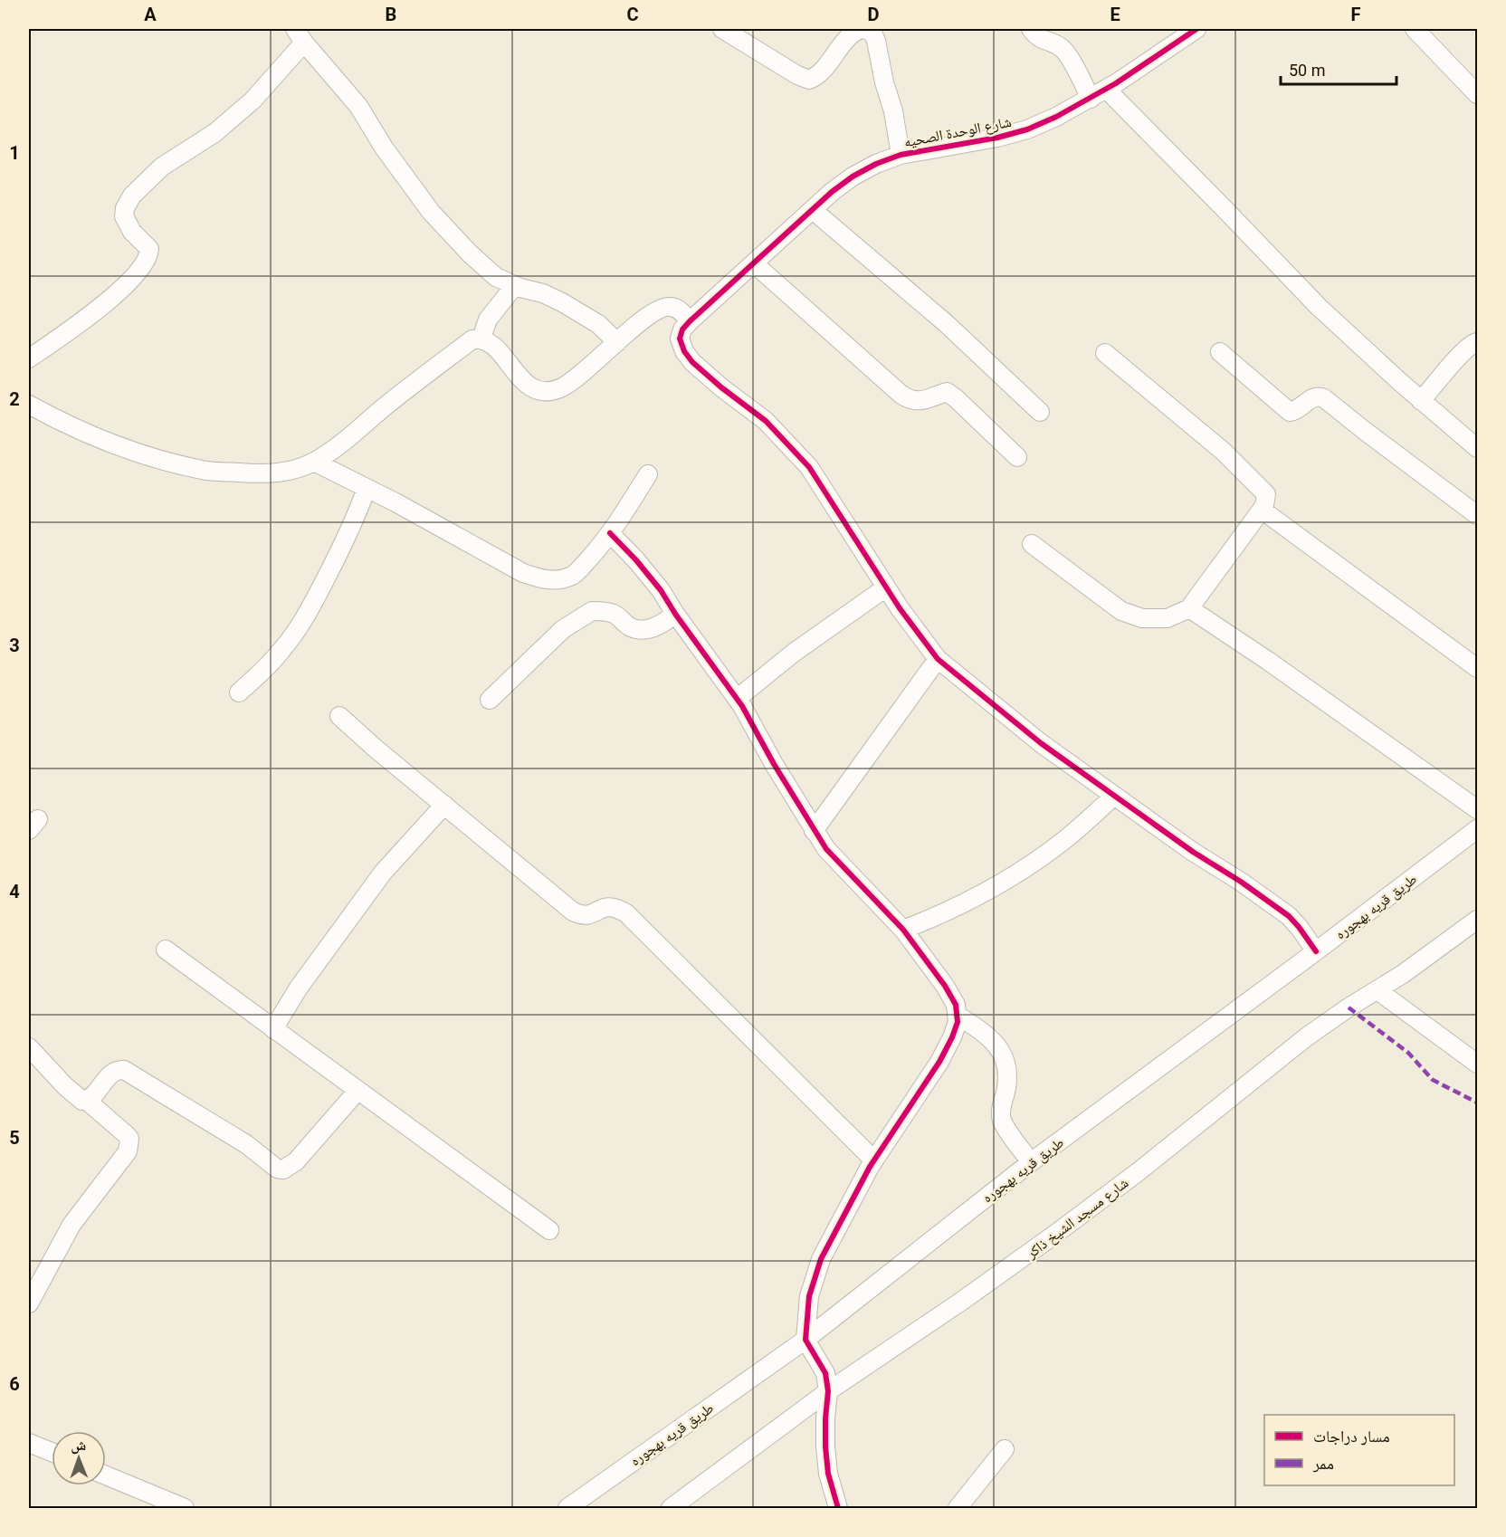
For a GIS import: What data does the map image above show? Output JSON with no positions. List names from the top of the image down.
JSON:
{
  "streets": {
    "street": ["شارع الوحدة الصحيه", "طريق قريه بهجوره", "شارع مسجد الشيخ ذاكر"]
  },
  "legend": ["مسار دراجات", "ممر"],
  "scale_bar": "50 m",
  "north": "top",
  "grid": {
    "columns": [
      "A",
      "B",
      "C",
      "D",
      "E",
      "F"
    ],
    "rows": [
      "1",
      "2",
      "3",
      "4",
      "5",
      "6"
    ]
  }
}
